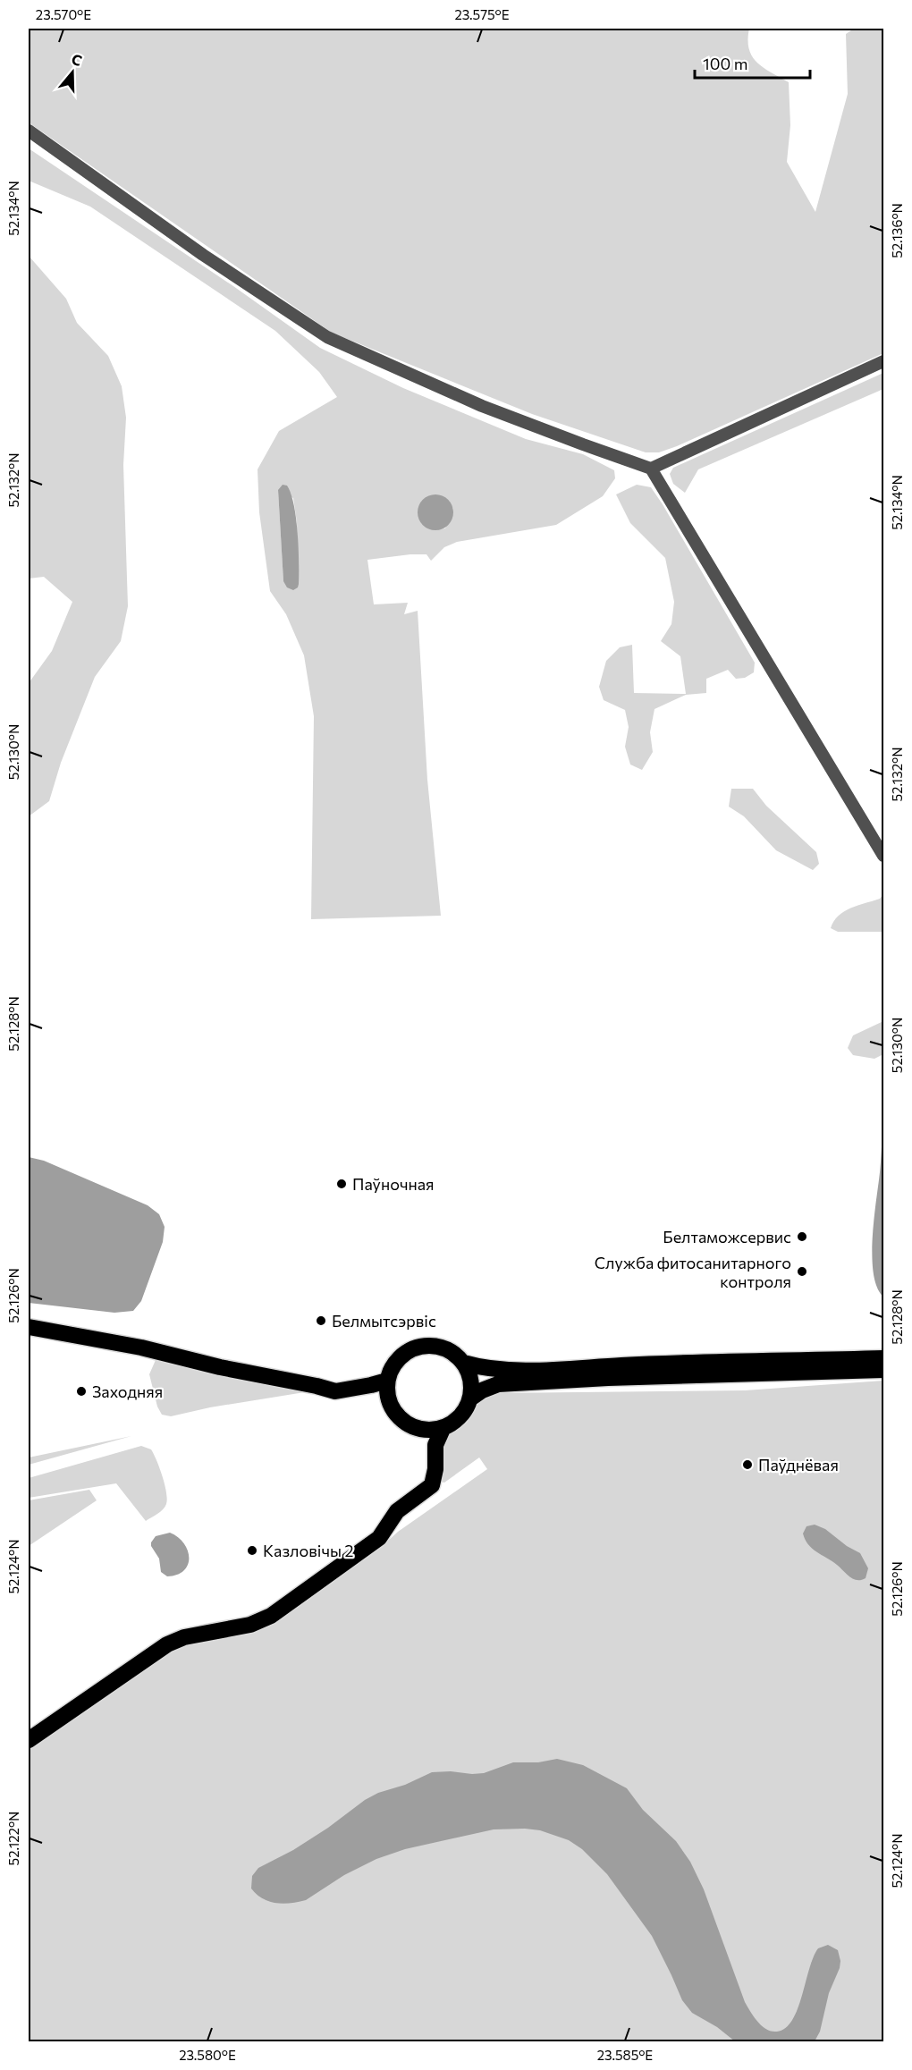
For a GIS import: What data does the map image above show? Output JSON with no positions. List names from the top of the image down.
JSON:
{
  "places": [
    "Паўночная",
    "Белтаможсервис",
    "Служба фитосанитарного контроля",
    "Белмытсэрвіс",
    "Заходняя",
    "Паўднёвая",
    "Казловічы 2"
  ],
  "scale_bar": "100 m",
  "north": "top",
  "coordinates": [
    "23.570°E",
    "23.575°E",
    "52.134°N",
    "52.136°N",
    "52.132°N",
    "52.130°N",
    "52.128°N",
    "52.126°N",
    "52.124°N",
    "52.122°N",
    "23.580°E",
    "23.585°E"
  ]
}
